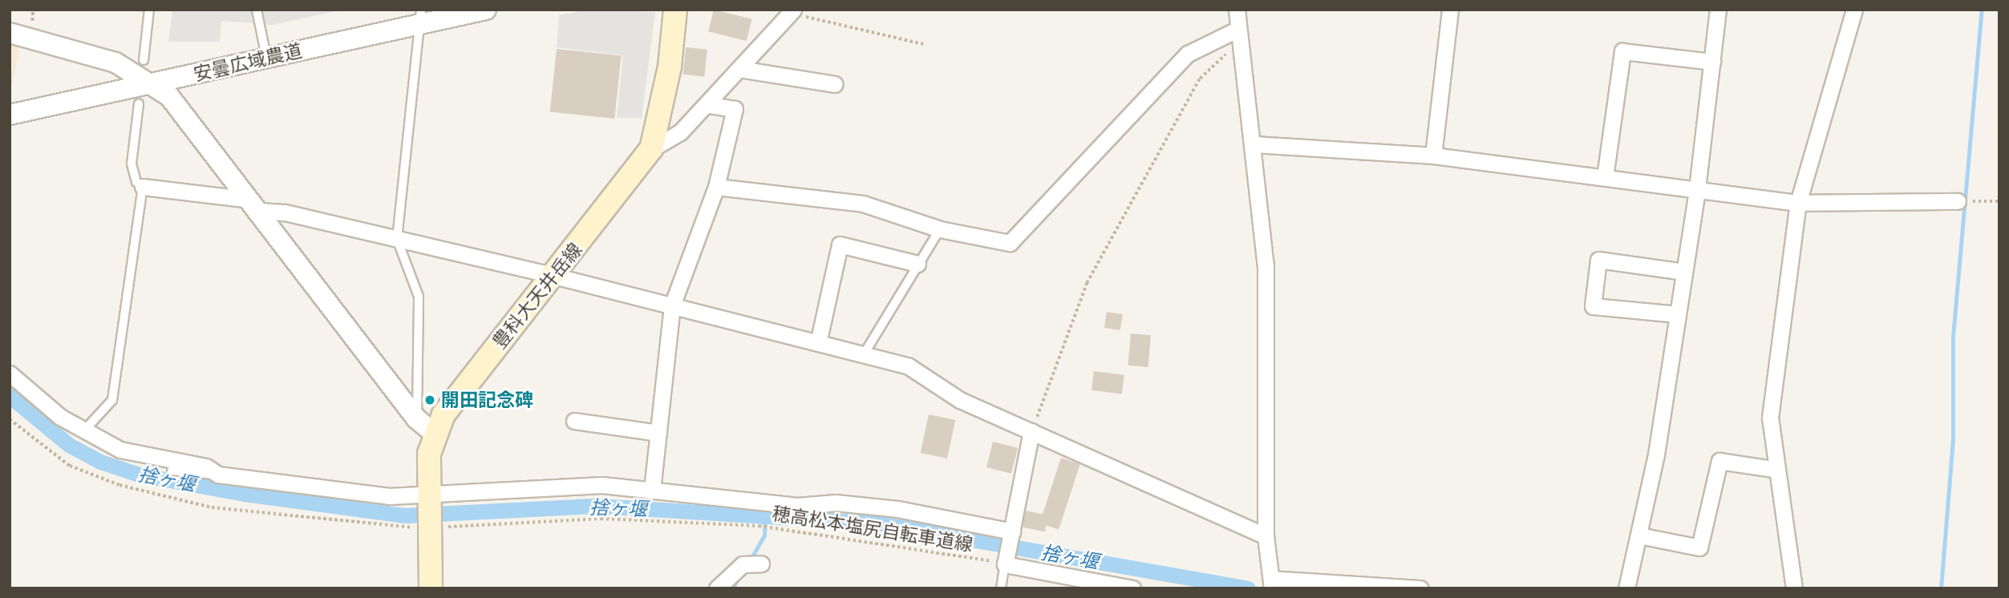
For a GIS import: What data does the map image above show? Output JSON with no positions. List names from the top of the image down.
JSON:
{
  "streets": {
    "main road": ["豊科大天井岳線"],
    "street": ["安曇広域農道"],
    "path": ["穂高松本塩尻自転車道線"]
  },
  "crossings": [
    ["豊科大天井岳線", "穂高松本塩尻自転車道線"]
  ],
  "water": ["捨ヶ堰"],
  "places": ["開田記念碑"]
}
